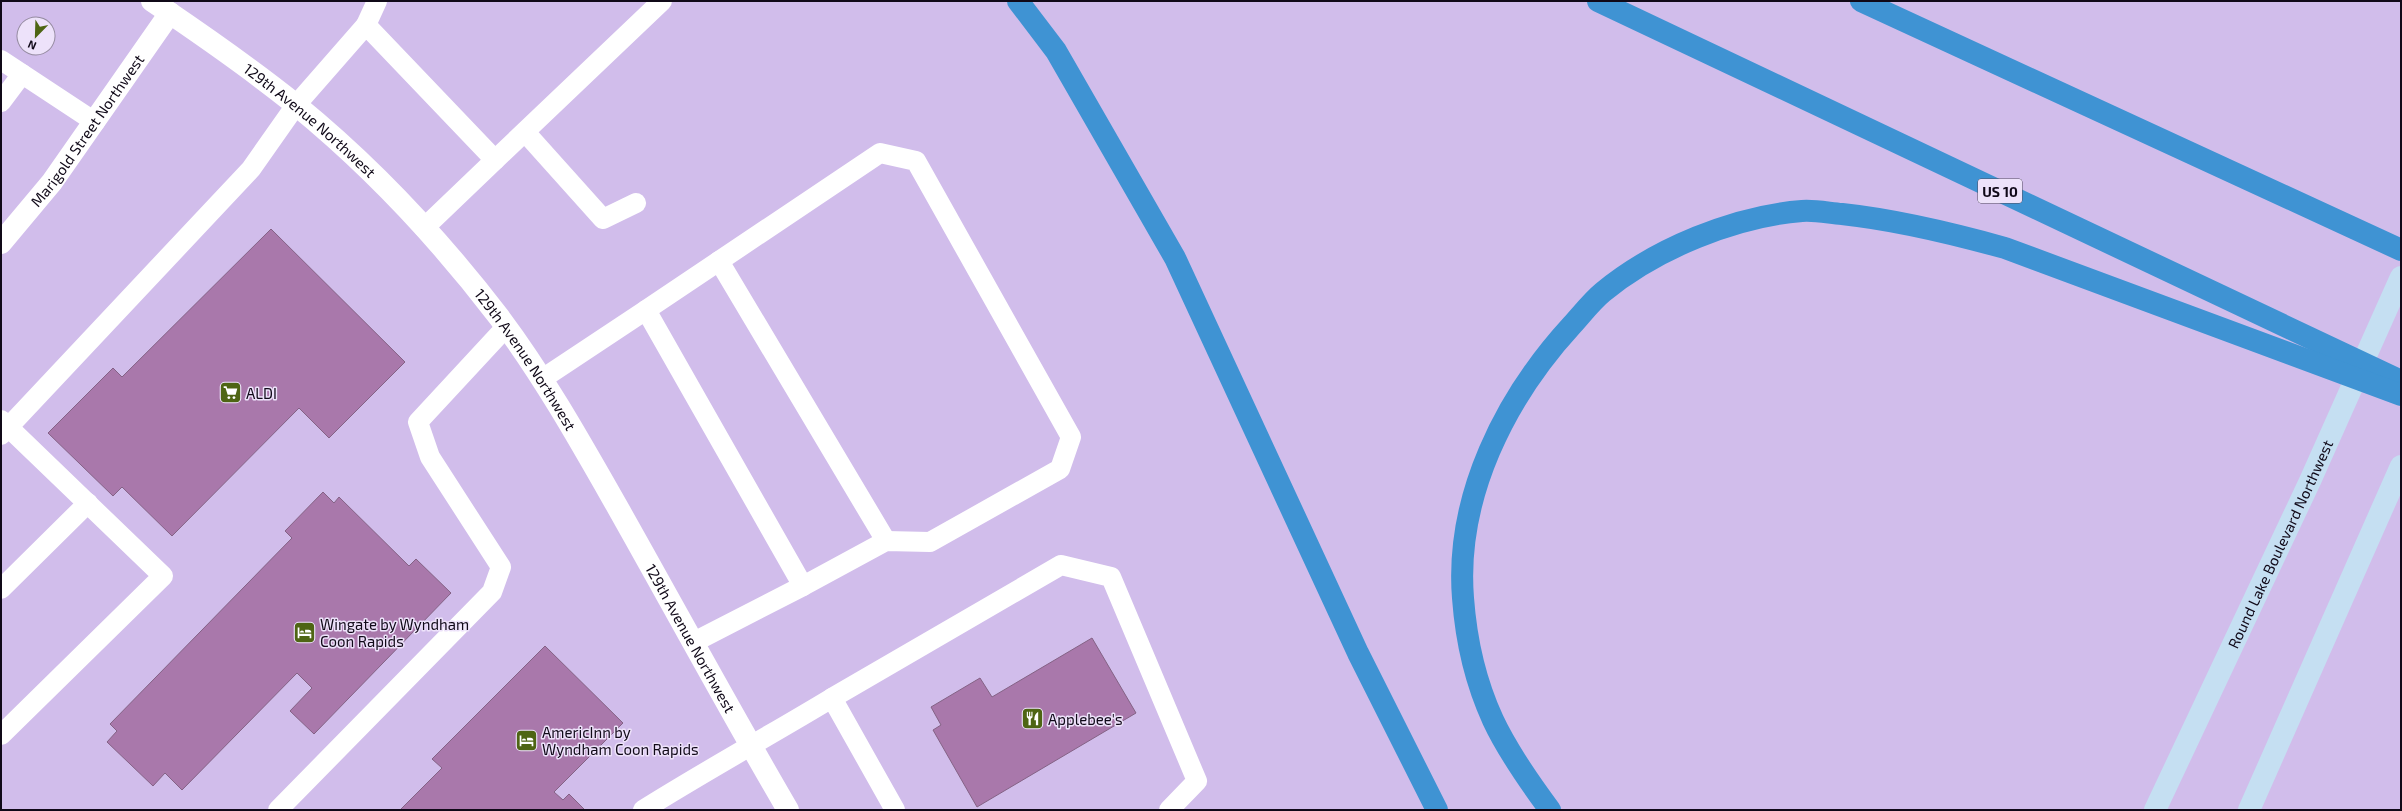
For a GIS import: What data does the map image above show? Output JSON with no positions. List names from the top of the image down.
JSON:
{
  "streets": {
    "highway": ["US 10"],
    "main road": ["Round Lake Boulevard Northwest"],
    "street": ["129th Avenue Northwest", "Marigold Street Northwest"]
  },
  "crossings": [
    ["129th Avenue Northwest", "Marigold Street Northwest"]
  ],
  "places": {
    "supermarket": ["ALDI"],
    "hotel": ["Wingate by Wyndham Coon Rapids", "AmericInn by Wyndham Coon Rapids"],
    "restaurant": ["Applebee's"]
  },
  "north": "bottom left"
}
